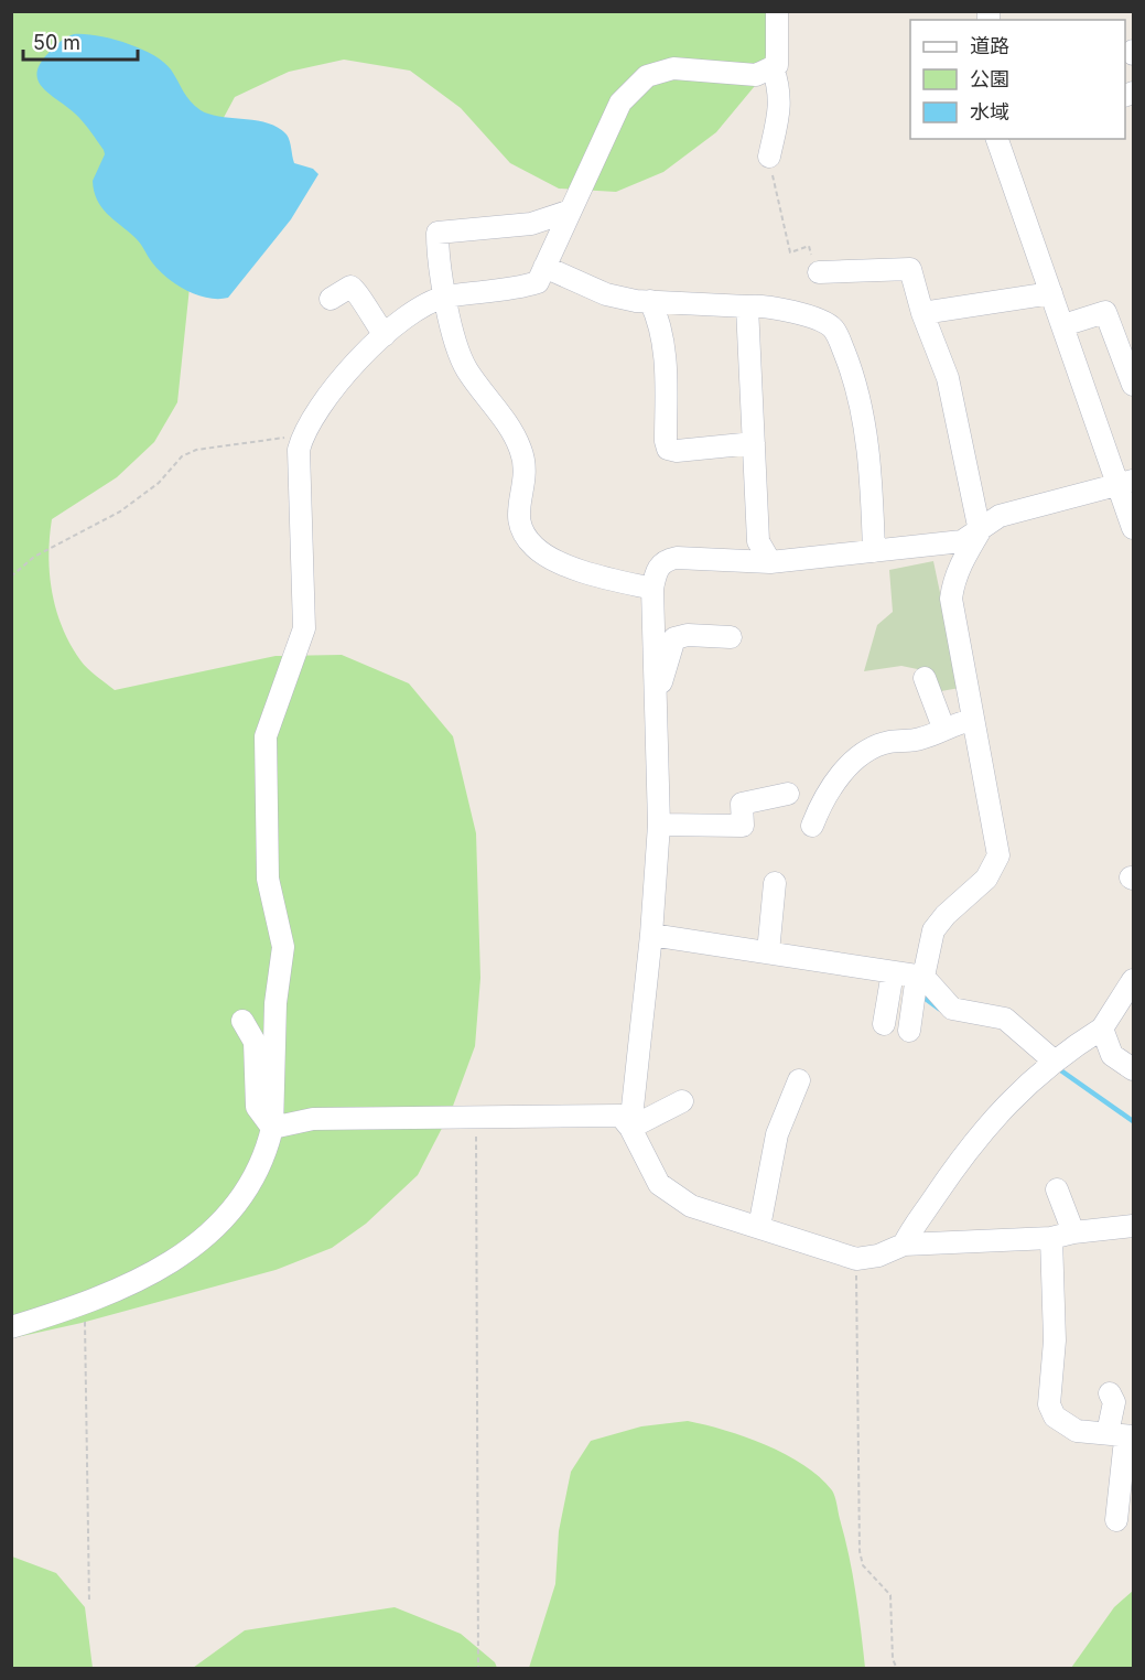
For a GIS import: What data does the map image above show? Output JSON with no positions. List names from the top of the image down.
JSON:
{
  "legend": ["道路", "公園", "水域"],
  "scale_bar": "50 m"
}
